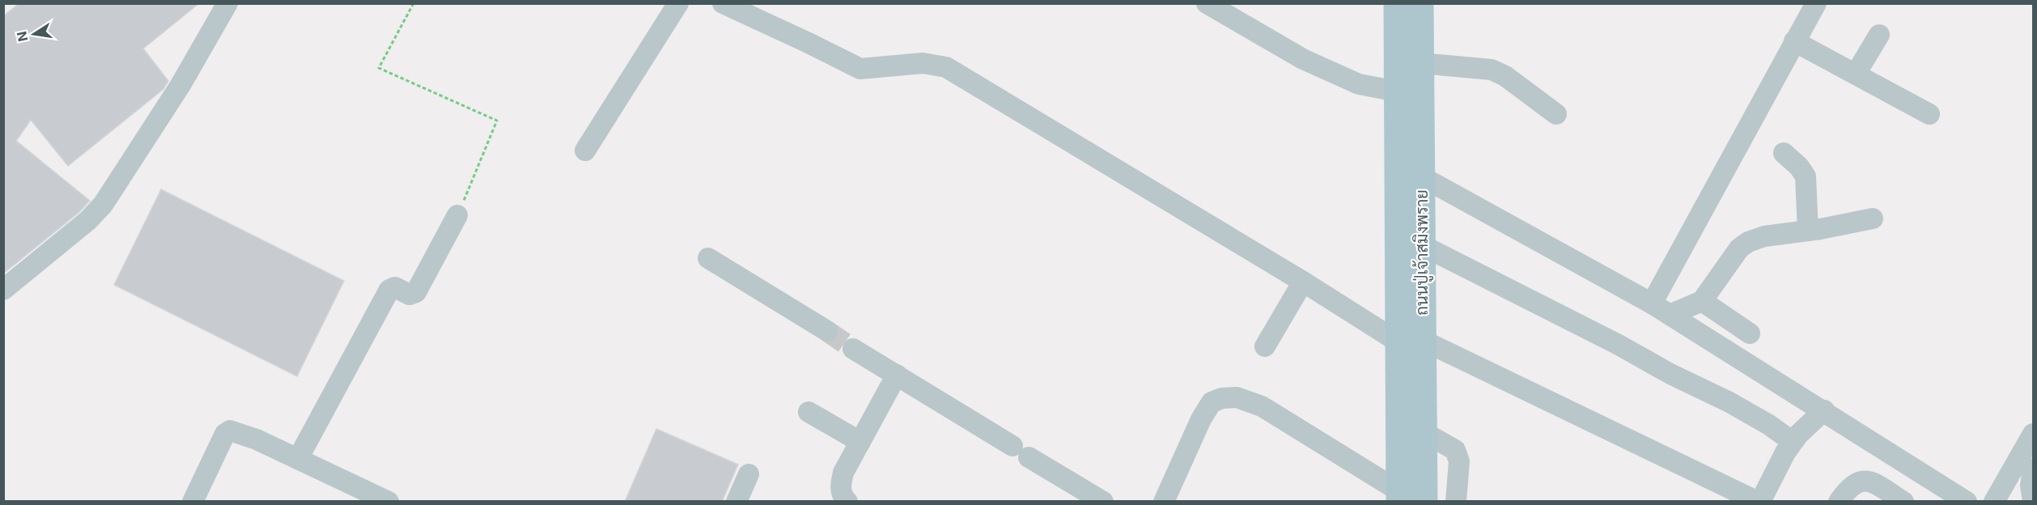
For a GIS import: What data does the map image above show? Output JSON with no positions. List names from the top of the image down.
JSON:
{
  "streets": {
    "main road": ["ถนนปู่เจ้าสมิงพราย"]
  },
  "north": "left"
}
